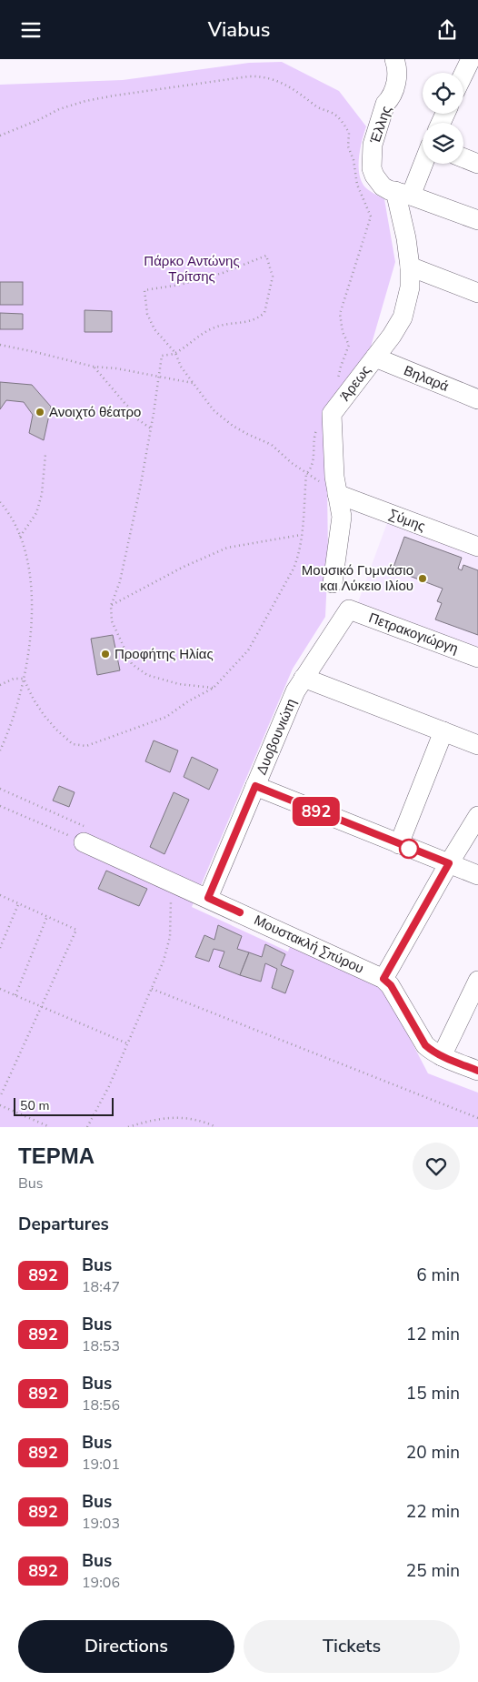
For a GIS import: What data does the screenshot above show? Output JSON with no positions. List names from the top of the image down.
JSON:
{
  "streets": {
    "street": [
      "Έλλης",
      "Βηλαρά",
      "Άρεως",
      "Σύμης",
      "Πετρακογιώργη",
      "Δυοβουνιώτη",
      "Μουστακλή Σπύρου"
    ]
  },
  "crossings": [
    ["Έλλης", "Άρεως"],
    ["Βηλαρά", "Άρεως"],
    ["Άρεως", "Σύμης"],
    ["Πετρακογιώργη", "Δυοβουνιώτη"],
    ["Δυοβουνιώτη", "Μουστακλή Σπύρου"]
  ],
  "parks": ["Πάρκο Αντώνης Τρίτσης"],
  "places": ["Ανοιχτό θέατρο", "Μουσικό Γυμνάσιο και Λύκειο Ιλίου", "Προφήτης Ηλίας"],
  "lines": ["bus line 892"],
  "scale_bar": "50 m",
  "page": {
    "header": "Viabus",
    "on_map": "892",
    "scale": "50 m",
    "heading": [
      ["ΤΕΡΜΑ", "Bus"],
      "Departures"
    ],
    "list": [
      {
        "mark": "892",
        "name": "Bus",
        "note": "18:47",
        "value": "6 min"
      },
      {
        "mark": "892",
        "name": "Bus",
        "note": "18:53",
        "value": "12 min"
      },
      {
        "mark": "892",
        "name": "Bus",
        "note": "18:56",
        "value": "15 min"
      },
      {
        "mark": "892",
        "name": "Bus",
        "note": "19:01",
        "value": "20 min"
      },
      {
        "mark": "892",
        "name": "Bus",
        "note": "19:03",
        "value": "22 min"
      },
      {
        "mark": "892",
        "name": "Bus",
        "note": "19:06",
        "value": "25 min"
      }
    ],
    "buttons": ["Directions", "Tickets"]
  }
}
